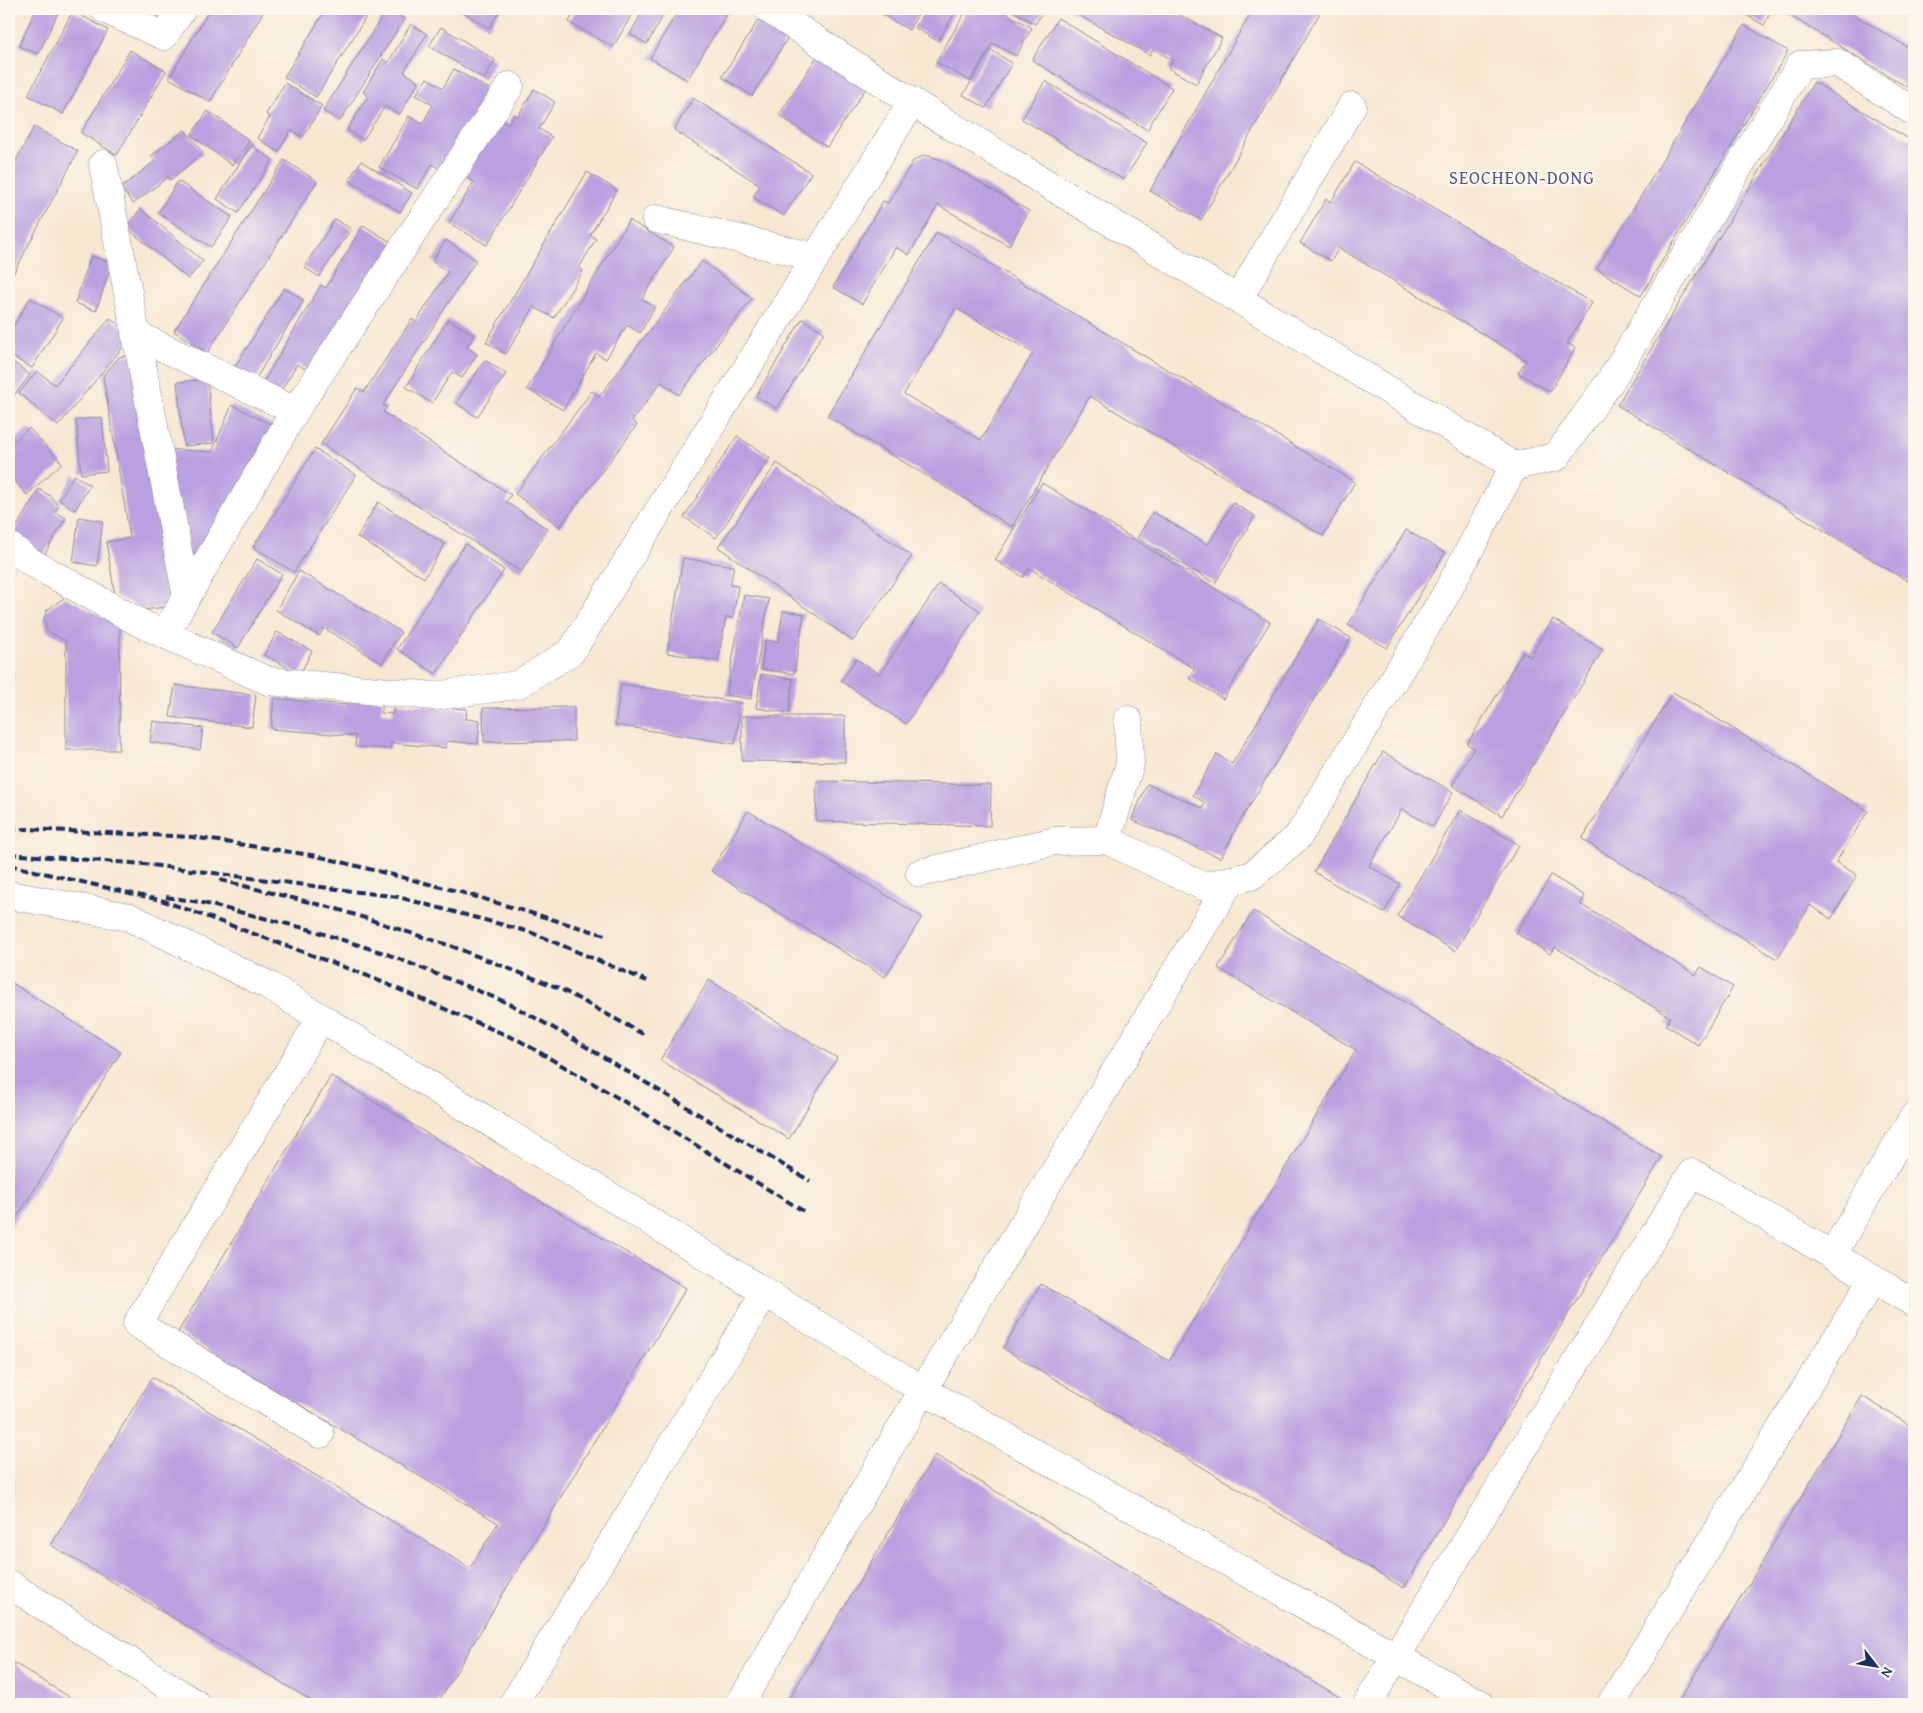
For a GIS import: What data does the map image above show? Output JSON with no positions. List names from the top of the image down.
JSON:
{
  "districts": ["SEOCHEON-DONG"],
  "north": "bottom right"
}
